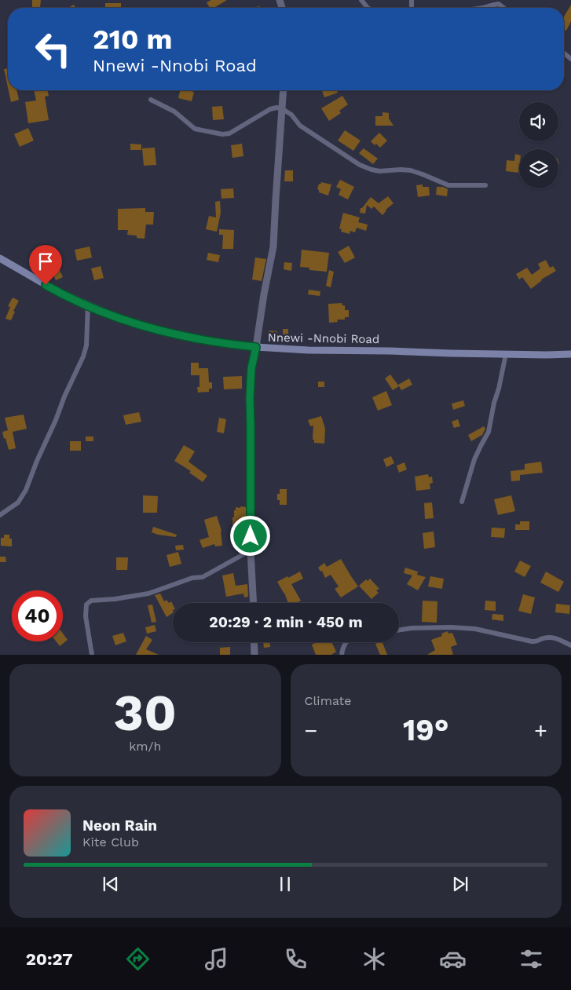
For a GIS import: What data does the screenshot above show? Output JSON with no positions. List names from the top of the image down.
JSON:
{
  "streets": {
    "main road": ["Nnewi -Nnobi Road"]
  },
  "page": {
    "turn": ["210 m", "Nnewi -Nnobi Road"],
    "limit": "40",
    "trip": "20:29 · 2 min · 450 m",
    "tile": [
      ["30", "km/h"],
      "Climate"
    ],
    "heat": ["−", "19°", "+"],
    "song": ["Neon Rain", "Kite Club"],
    "tabs": "20:27"
  }
}
